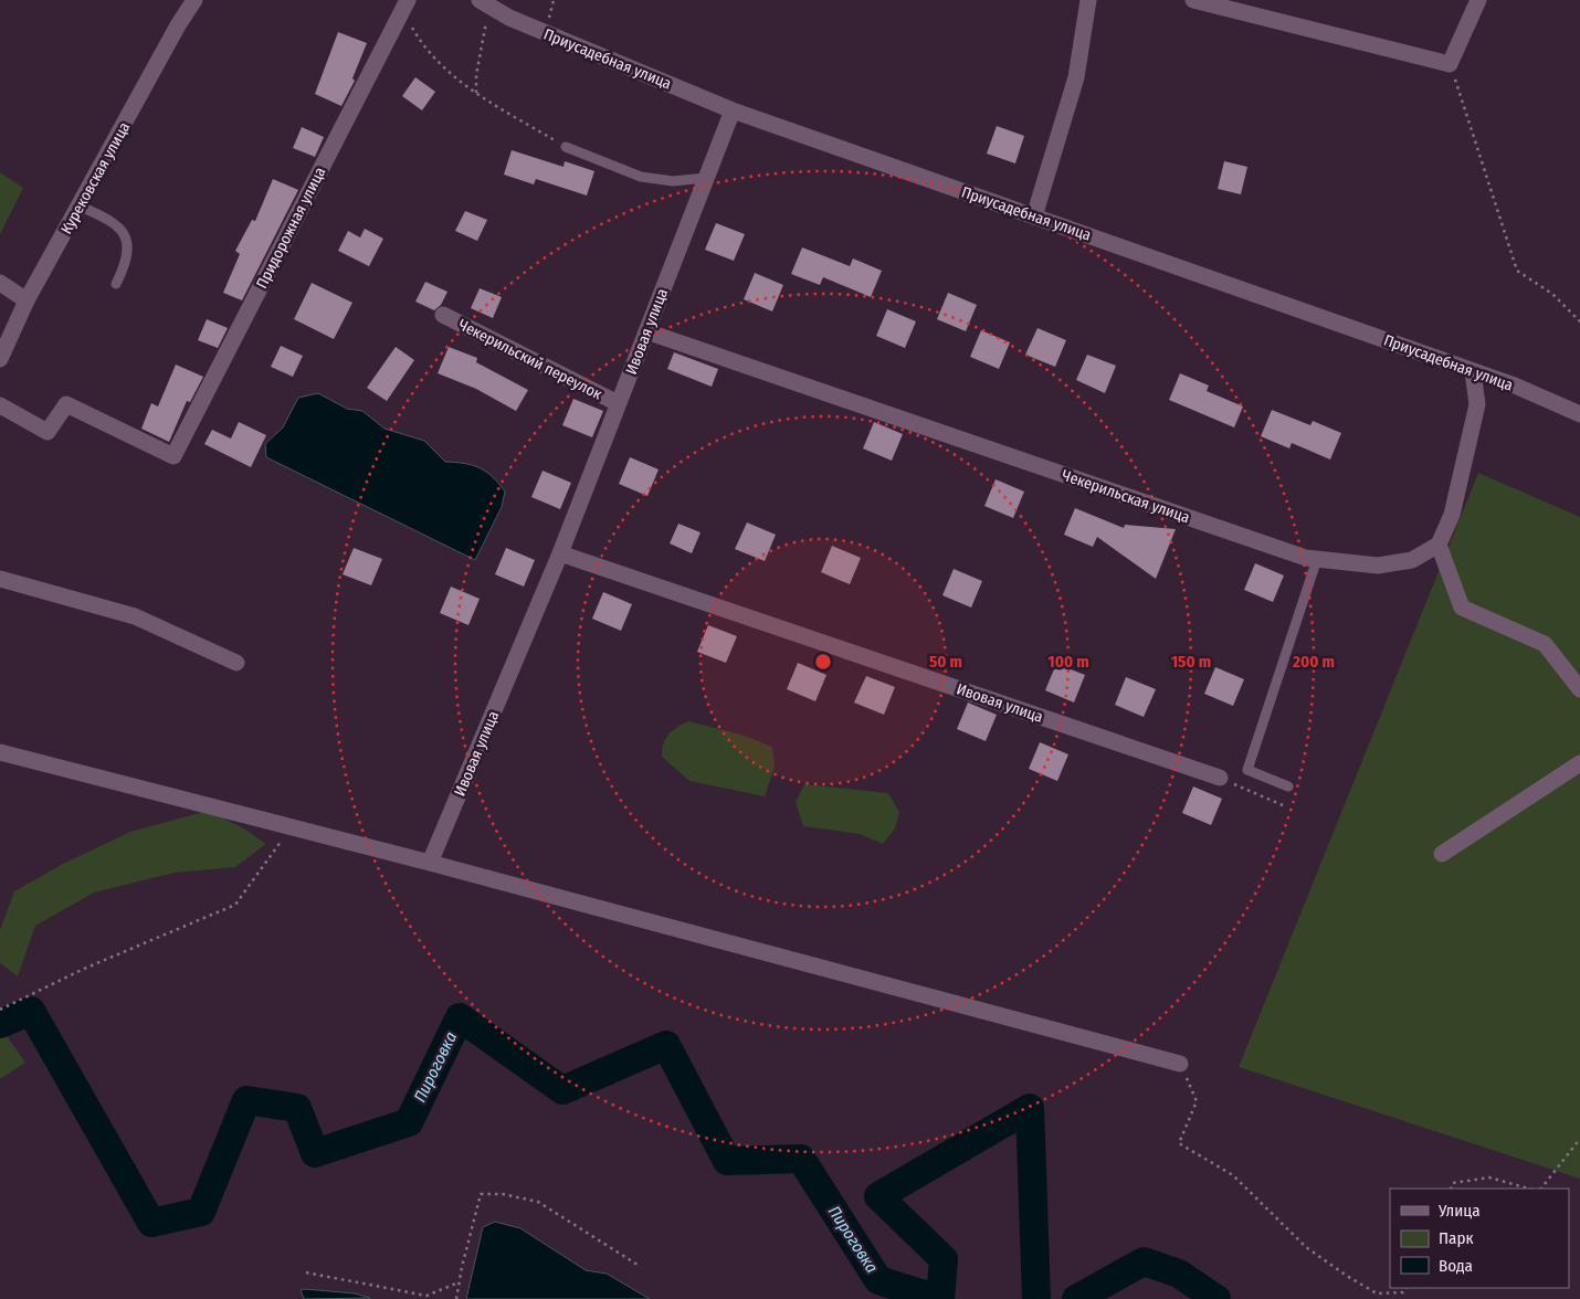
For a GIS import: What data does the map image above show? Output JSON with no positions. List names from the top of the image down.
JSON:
{
  "streets": {
    "street": [
      "Приусадебная улица",
      "Курековская улица",
      "Придорожная улица",
      "Ивовая улица",
      "Чекерильский переулок",
      "Чекерильская улица"
    ]
  },
  "crossings": [
    ["Приусадебная улица", "Ивовая улица"],
    ["Ивовая улица", "Чекерильский переулок"],
    ["Ивовая улица", "Чекерильская улица"]
  ],
  "water": ["Пироговка"],
  "legend": ["Улица", "Парк", "Вода"],
  "rings": [
    "50 m",
    "100 m",
    "150 m",
    "200 m"
  ]
}
